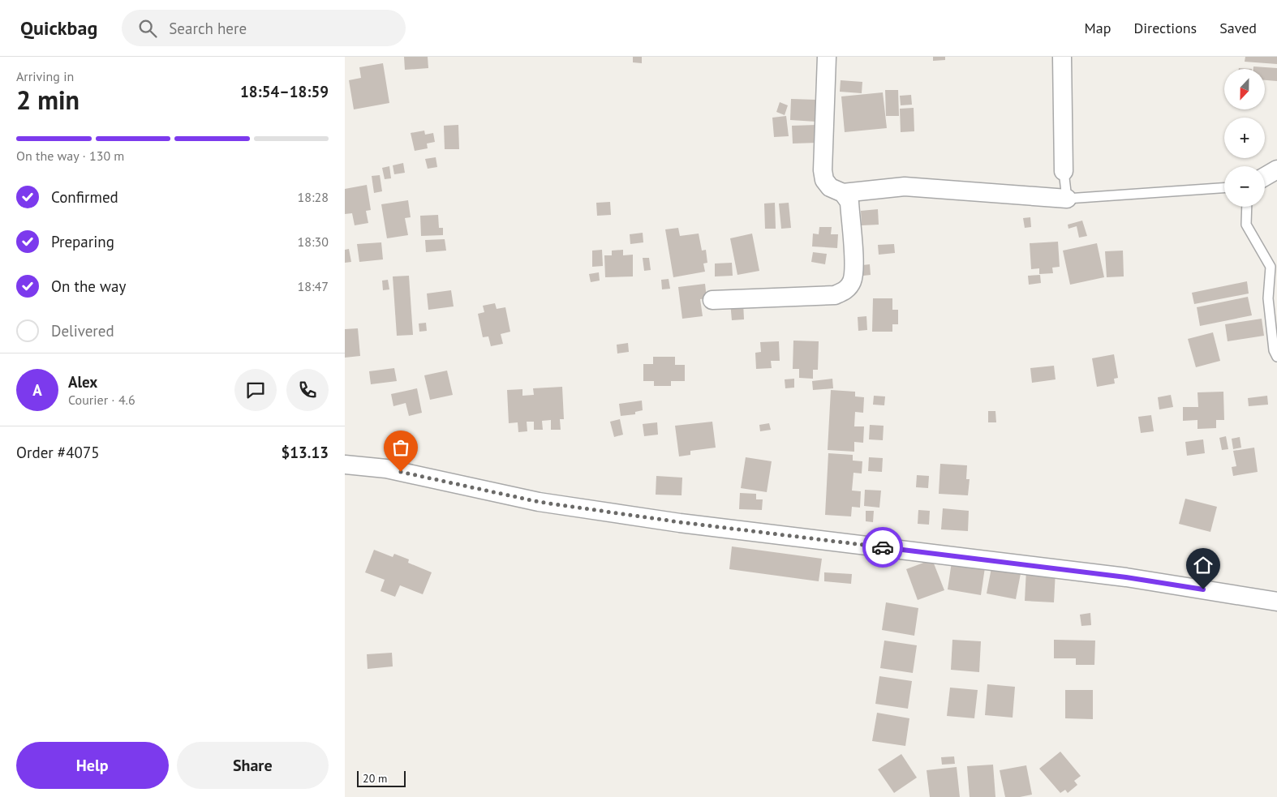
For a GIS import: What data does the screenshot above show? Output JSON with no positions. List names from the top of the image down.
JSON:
{
  "scale_bar": "20 m",
  "north": "bottom",
  "page": {
    "header": "Quickbag",
    "search": "Search here",
    "nav": ["Map", "Directions", "Saved"],
    "heading": ["2 min", "Arriving in", "18:54–18:59"],
    "panel": [
      "Alex",
      "Courier · 4.6",
      "Order #4075",
      "$13.13"
    ],
    "map_buttons": ["+", "−"],
    "bar": "On the way · 130 m",
    "list": [
      ["Confirmed", "18:28"],
      ["Preparing", "18:30"],
      ["On the way", "18:47"],
      "Delivered"
    ],
    "round": "A",
    "buttons": ["Help", "Share"],
    "scale": "20 m"
  }
}
